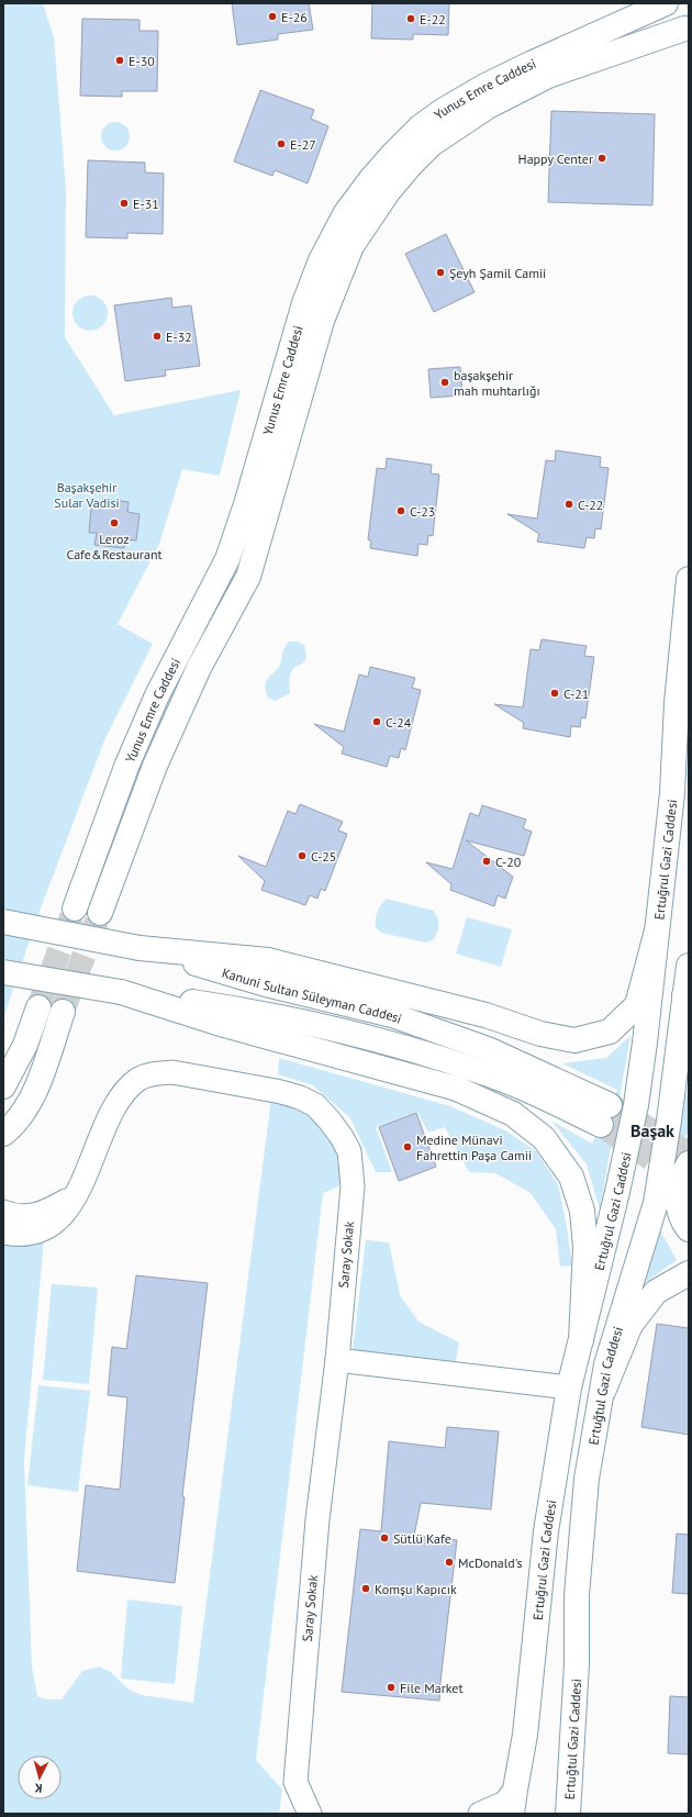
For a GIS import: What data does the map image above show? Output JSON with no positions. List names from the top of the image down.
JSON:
{
  "streets": {
    "main road": [
      "Yunus Emre Caddesi",
      "Ertuğrul Gazi Caddesi",
      "Kanuni Sultan Süleyman Caddesi",
      "Ertuğtul Gazi Caddesi"
    ],
    "street": ["Saray Sokak"]
  },
  "districts": ["Başak"],
  "parks": ["Başakşehir Sular Vadisi"],
  "places": [
    "E-26",
    "E-22",
    "E-30",
    "E-27",
    "Happy Center",
    "E-31",
    "Şeyh Şamil Camii",
    "E-32",
    "başakşehir mah muhtarlığı",
    "C-22",
    "C-23",
    "Leroz Cafe&Restaurant",
    "C-21",
    "C-24",
    "C-25",
    "C-20",
    "Medine Münavi Fahrettin Paşa Camii",
    "Sütlü Kafe",
    "McDonald's",
    "Komşu Kapıcık",
    "File Market"
  ],
  "north": "bottom"
}
